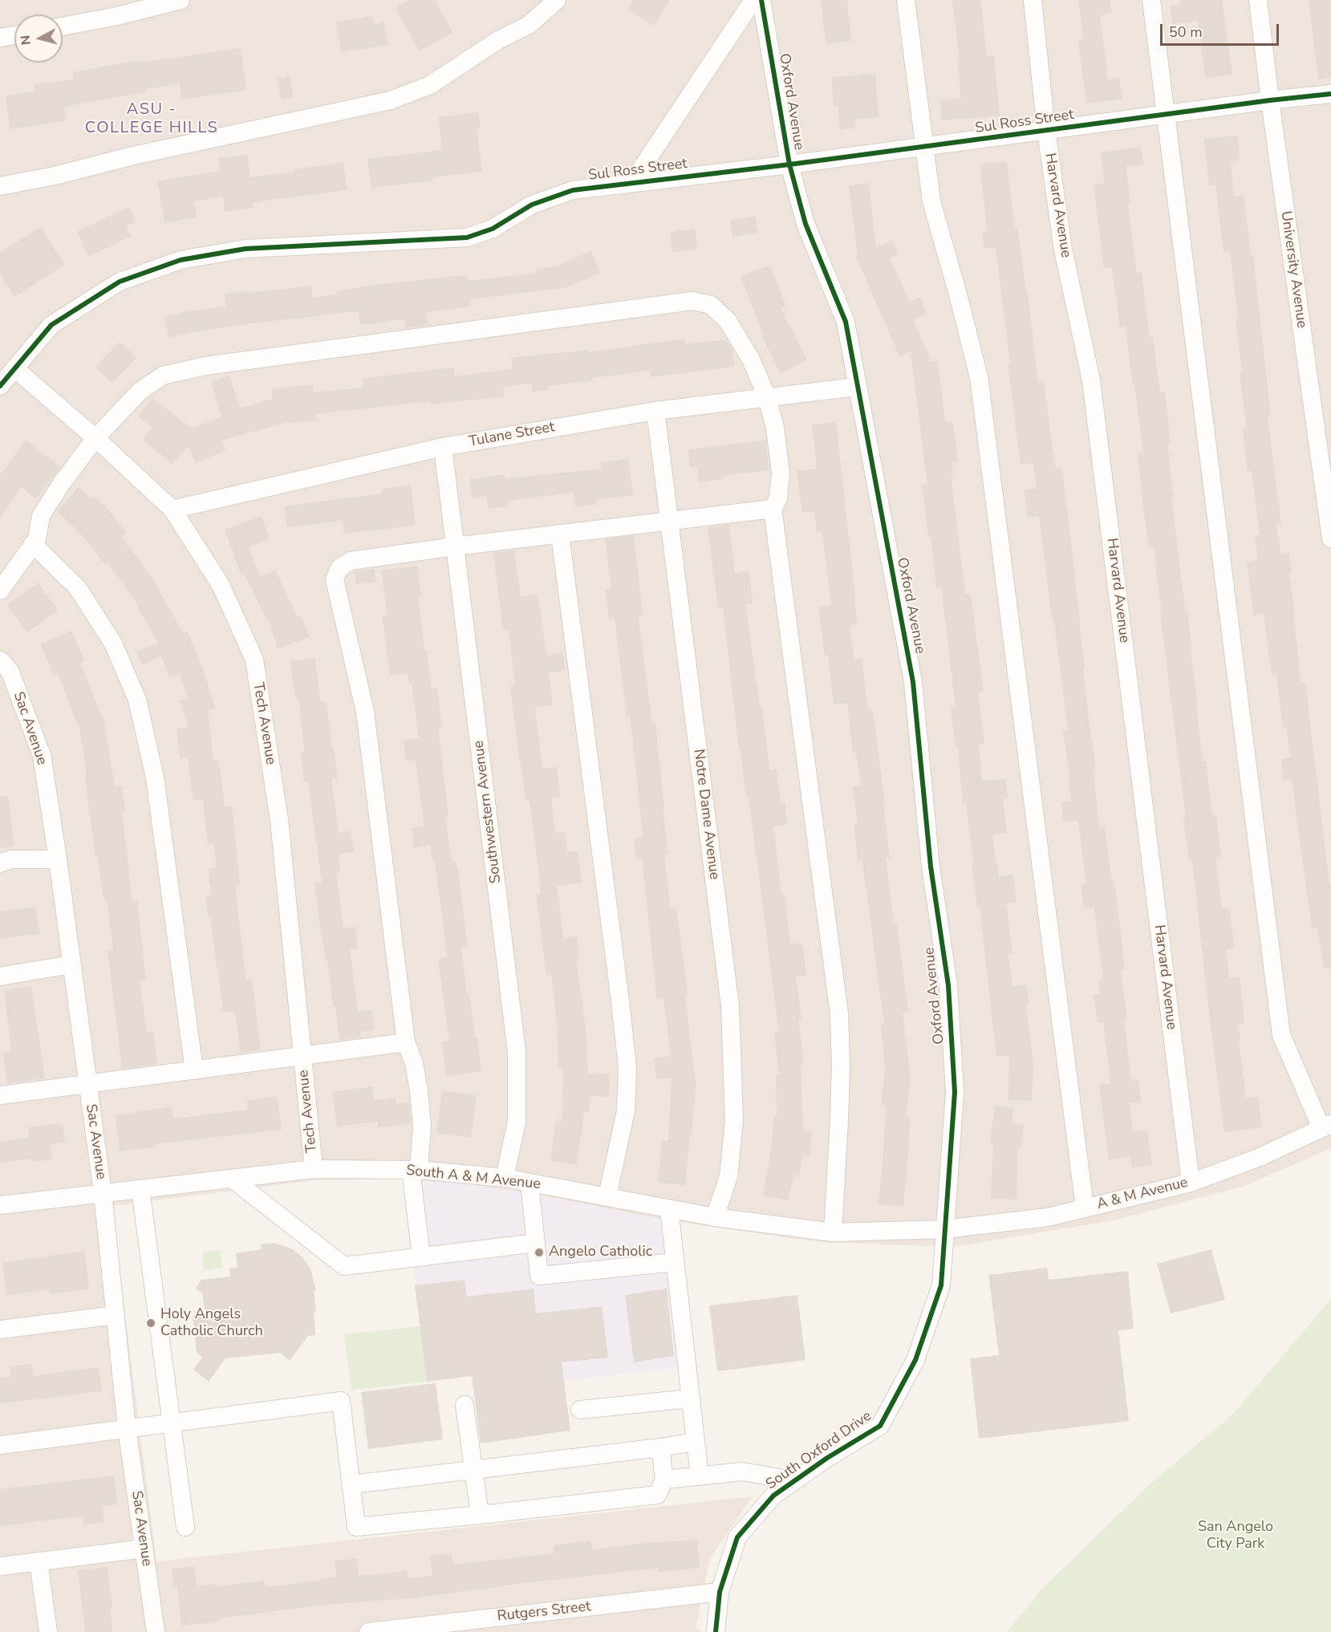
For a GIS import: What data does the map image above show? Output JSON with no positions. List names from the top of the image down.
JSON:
{
  "streets": {
    "street": [
      "Oxford Avenue",
      "Sul Ross Street",
      "Harvard Avenue",
      "University Avenue",
      "Tulane Street",
      "Tech Avenue",
      "Sac Avenue",
      "Southwestern Avenue",
      "Notre Dame Avenue",
      "South A & M Avenue",
      "A & M Avenue",
      "South Oxford Drive",
      "Rutgers Street"
    ]
  },
  "crossings": [
    ["Oxford Avenue", "Sul Ross Street"],
    ["Oxford Avenue", "Tulane Street"],
    ["Oxford Avenue", "South A & M Avenue"],
    ["Oxford Avenue", "A & M Avenue"],
    ["Oxford Avenue", "South Oxford Drive"],
    ["Sul Ross Street", "Harvard Avenue"],
    ["Sul Ross Street", "University Avenue"],
    ["Sul Ross Street", "Tech Avenue"],
    ["Harvard Avenue", "A & M Avenue"],
    ["Tulane Street", "Tech Avenue"],
    ["Tulane Street", "Southwestern Avenue"],
    ["Tulane Street", "Notre Dame Avenue"],
    ["Tech Avenue", "South A & M Avenue"],
    ["Sac Avenue", "South A & M Avenue"],
    ["Southwestern Avenue", "South A & M Avenue"],
    ["Notre Dame Avenue", "South A & M Avenue"],
    ["South A & M Avenue", "A & M Avenue"],
    ["South A & M Avenue", "South Oxford Drive"],
    ["A & M Avenue", "South Oxford Drive"],
    ["South Oxford Drive", "Rutgers Street"]
  ],
  "districts": ["ASU - COLLEGE HILLS"],
  "parks": ["San Angelo City Park"],
  "places": ["Angelo Catholic", "Holy Angels Catholic Church"],
  "scale_bar": "50 m",
  "north": "left"
}
